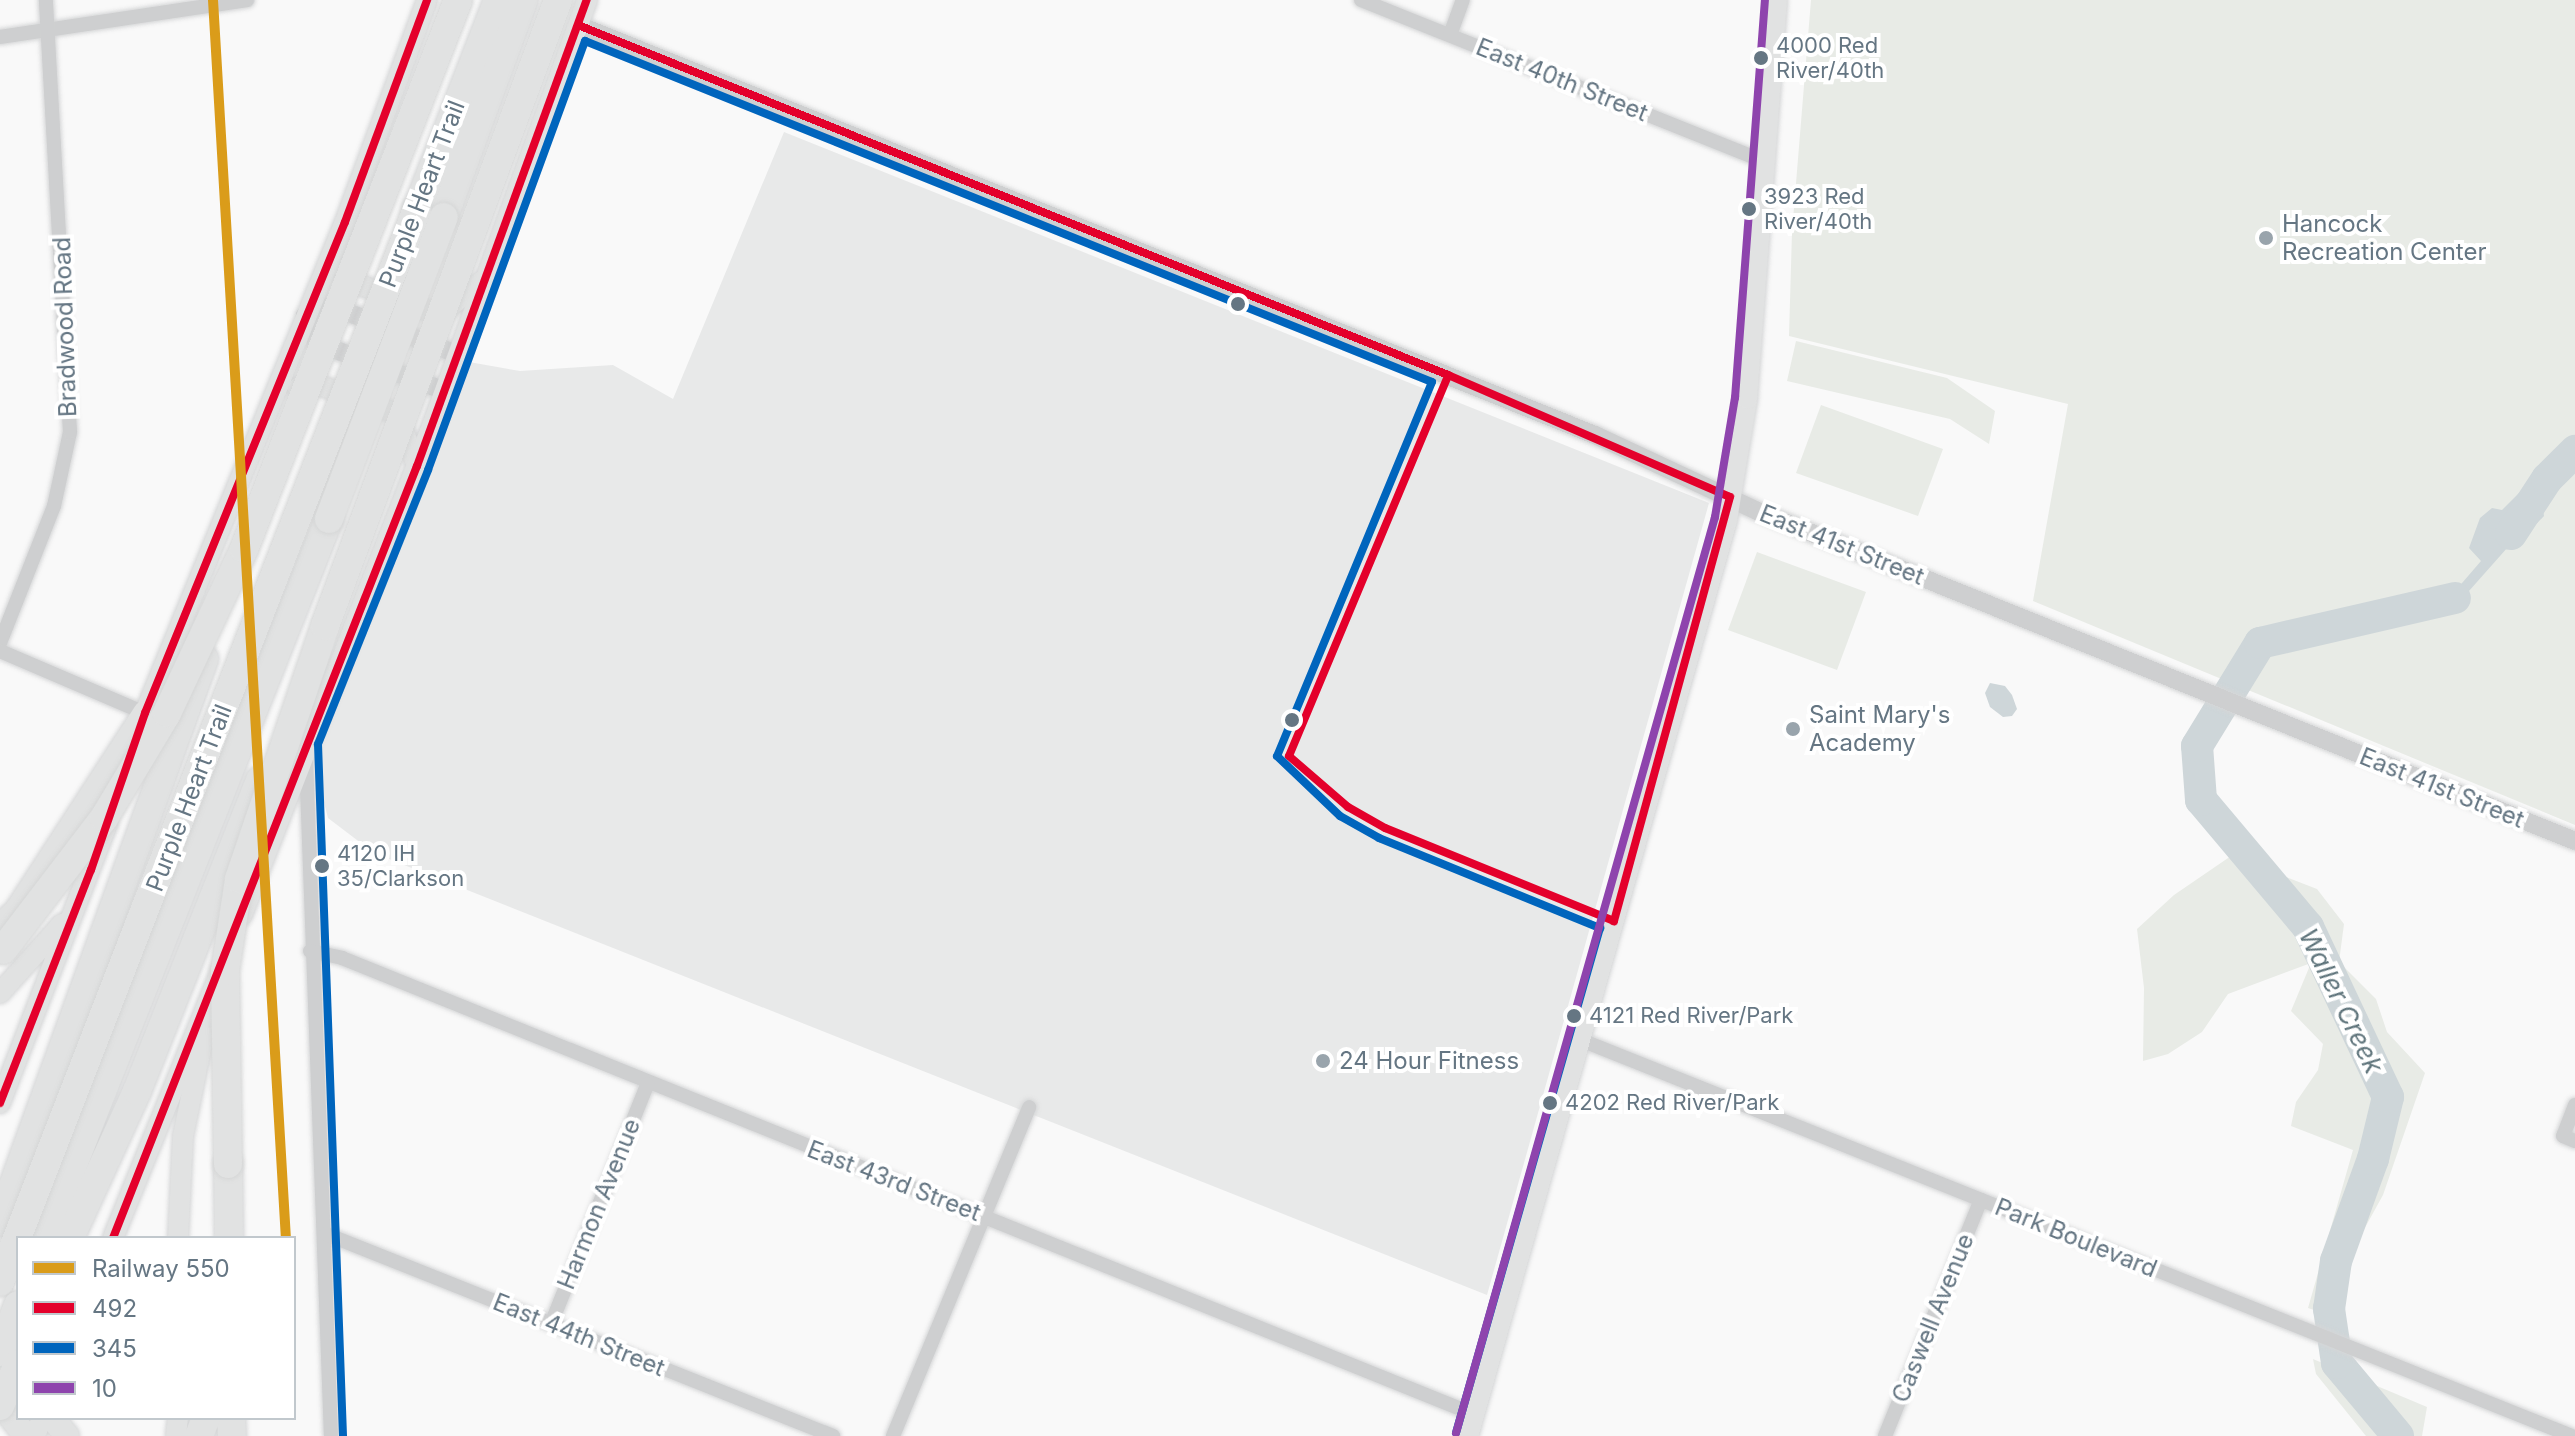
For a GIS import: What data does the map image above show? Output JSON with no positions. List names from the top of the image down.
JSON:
{
  "streets": {
    "highway": ["Purple Heart Trail"],
    "street": [
      "East 40th Street",
      "Bradwood Road",
      "East 41st Street",
      "East 43rd Street",
      "Harmon Avenue",
      "Park Boulevard",
      "Caswell Avenue",
      "East 44th Street"
    ]
  },
  "crossings": [
    ["East 43rd Street", "Harmon Avenue"],
    ["Harmon Avenue", "East 44th Street"],
    ["Park Boulevard", "Caswell Avenue"]
  ],
  "water": ["Waller Creek"],
  "places": [
    "4000 Red River/40th",
    "3923 Red River/40th",
    "Hancock Recreation Center",
    "Saint Mary's Academy",
    "4120 IH 35/Clarkson",
    "4121 Red River/Park",
    "24 Hour Fitness",
    "4202 Red River/Park"
  ],
  "lines": [
    "rail line 550",
    "transit line 492",
    "transit line 10",
    "transit line 345"
  ],
  "legend": [
    "Railway 550",
    "492",
    "345",
    "10"
  ]
}
